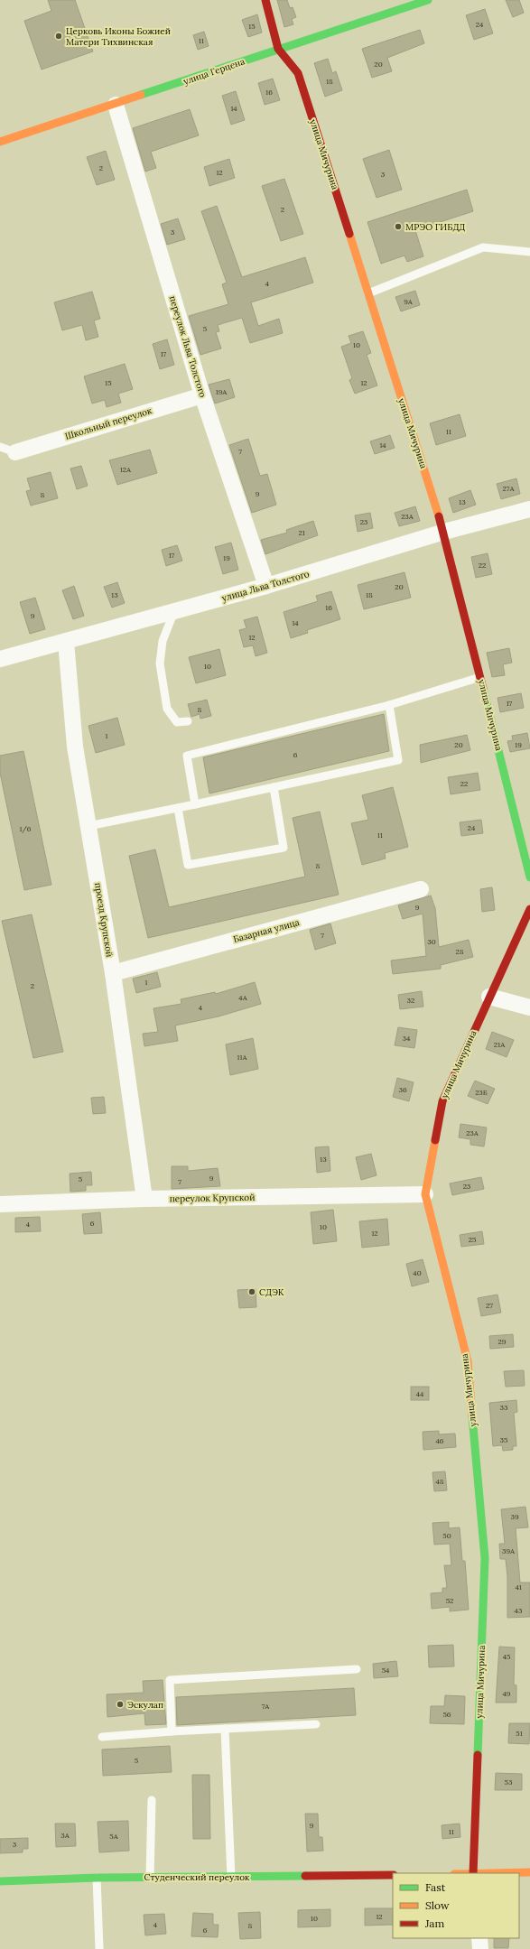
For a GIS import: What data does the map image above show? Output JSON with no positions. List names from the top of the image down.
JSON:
{
  "streets": {
    "street": [
      "улица Герцена",
      "улица Мичурина",
      "переулок Льва Толстого",
      "Школьный переулок",
      "улица Льва Толстого",
      "проезд Крупской",
      "Базарная улица",
      "переулок Крупской",
      "Студенческий переулок"
    ]
  },
  "crossings": [
    ["улица Герцена", "улица Мичурина"],
    ["улица Герцена", "переулок Льва Толстого"],
    ["улица Мичурина", "улица Льва Толстого"],
    ["улица Мичурина", "переулок Крупской"],
    ["переулок Льва Толстого", "Школьный переулок"],
    ["переулок Льва Толстого", "улица Льва Толстого"],
    ["улица Льва Толстого", "проезд Крупской"],
    ["проезд Крупской", "Базарная улица"],
    ["проезд Крупской", "переулок Крупской"]
  ],
  "places": [
    "Церковь Иконы Божией Матери Тихвинская",
    "МРЭО ГИБДД",
    "СДЭК",
    "Эскулап"
  ],
  "house_numbers": [
    "24",
    "15",
    "11",
    "20",
    "18",
    "16",
    "14",
    "2",
    "12",
    "3",
    "2",
    "3",
    "4",
    "9А",
    "5",
    "10",
    "17",
    "15",
    "12",
    "19А",
    "11",
    "14",
    "7",
    "12А",
    "27А",
    "9",
    "8",
    "13",
    "23А",
    "23",
    "21",
    "17",
    "19",
    "22",
    "20",
    "13",
    "18",
    "16",
    "9",
    "14",
    "12",
    "10",
    "17",
    "8",
    "1",
    "20",
    "19",
    "6",
    "22",
    "24",
    "1/6",
    "11",
    "8",
    "9",
    "7",
    "30",
    "28",
    "1",
    "2",
    "4А",
    "32",
    "4",
    "34",
    "21А",
    "11А",
    "36",
    "23Б",
    "23А",
    "13",
    "9",
    "5",
    "7",
    "23",
    "6",
    "4",
    "10",
    "12",
    "25",
    "40",
    "27",
    "29",
    "44",
    "33",
    "35",
    "46",
    "48",
    "39",
    "50",
    "39А",
    "41",
    "52",
    "43",
    "45",
    "54",
    "49",
    "7А",
    "56",
    "51",
    "5",
    "53",
    "9",
    "11",
    "3А",
    "5А",
    "3",
    "12",
    "10",
    "4",
    "8",
    "6"
  ],
  "legend": ["Fast", "Slow", "Jam"]
}
